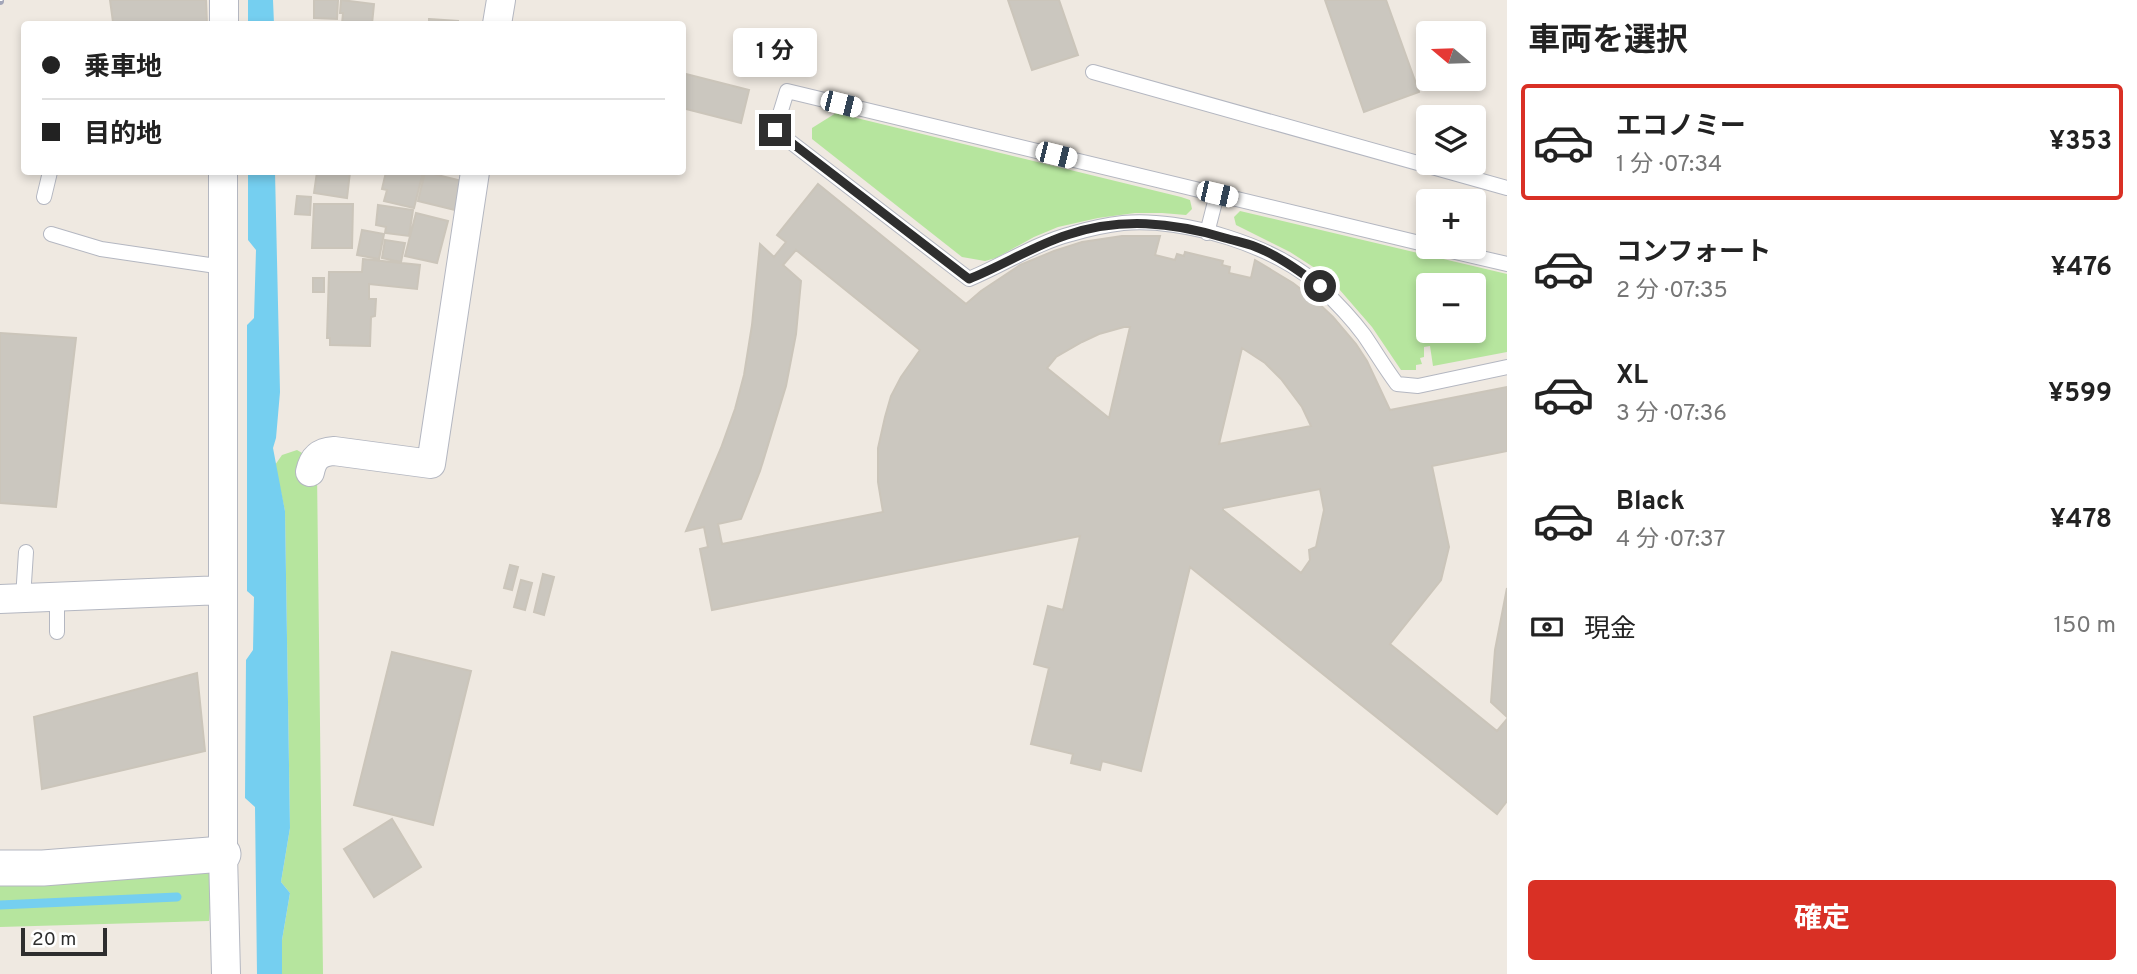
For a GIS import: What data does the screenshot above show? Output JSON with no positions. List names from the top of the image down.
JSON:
{
  "scale_bar": "20 m",
  "north": "left",
  "page": {
    "heading": "車両を選択",
    "map_buttons": ["+", "−"],
    "banner": ["乗車地", "目的地"],
    "bubble": "1 分",
    "list": [
      {
        "name": "エコノミー",
        "note": "1 分 · 07:34",
        "value": "¥353"
      },
      {
        "name": "コンフォート",
        "note": "2 分 · 07:35",
        "value": "¥476"
      },
      {
        "name": "XL",
        "note": "3 分 · 07:36",
        "value": "¥599"
      },
      {
        "name": "Black",
        "note": "4 分 · 07:37",
        "value": "¥478"
      }
    ],
    "pay": ["現金", "150 m"],
    "buttons": "確定",
    "scale": "20 m"
  }
}
